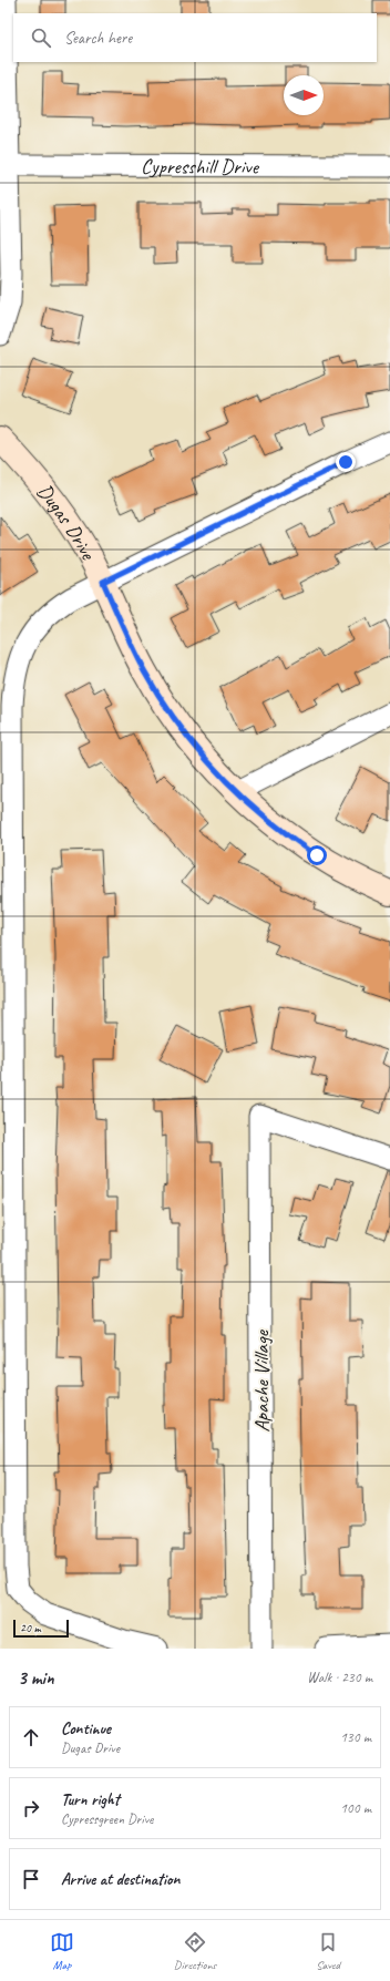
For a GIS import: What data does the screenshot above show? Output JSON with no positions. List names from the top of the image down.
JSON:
{
  "streets": {
    "street": ["Cypresshill Drive", "Dugas Drive", "Apache Village"]
  },
  "scale_bar": "20 m",
  "north": "right",
  "page": {
    "search": "Search here",
    "scale": "20 m",
    "heading": ["3 min", "Walk · 230 m"],
    "list": [
      ["Continue", "Dugas Drive", "130 m"],
      ["Turn right", "Cypressgreen Drive", "100 m"],
      "Arrive at destination"
    ],
    "nav": ["Map", "Directions", "Saved"]
  }
}
